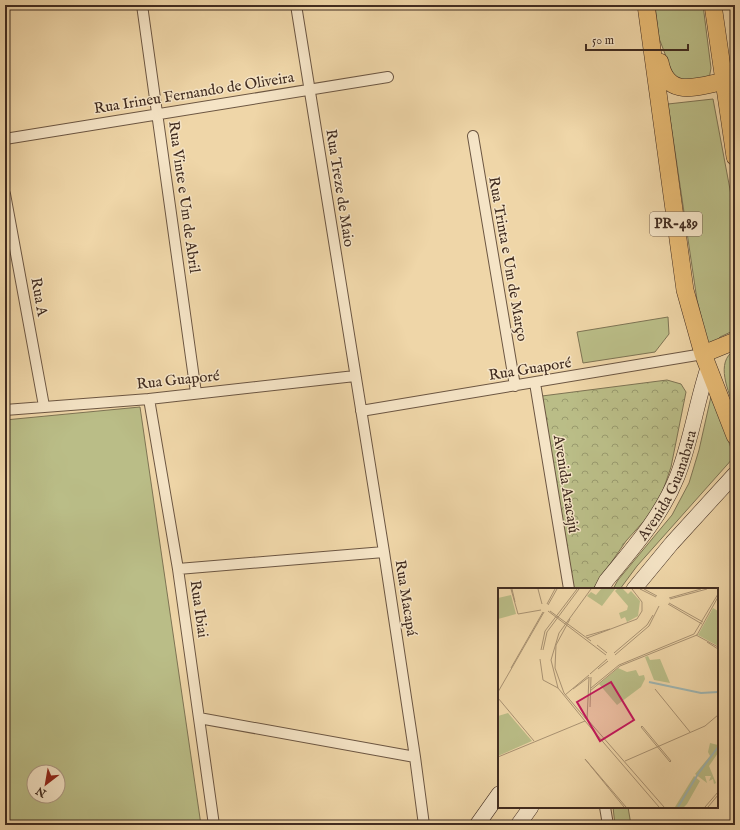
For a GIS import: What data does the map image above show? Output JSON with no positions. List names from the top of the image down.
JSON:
{
  "streets": {
    "main road": ["PR-489", "Avenida Guanabara"],
    "street": [
      "Rua Irineu Fernando de Oliveira",
      "Rua Treze de Maio",
      "Rua Vinte e Um de Abril",
      "Rua Trinta e Um de Março",
      "Rua A",
      "Rua Guaporé",
      "Avenida Aracajú",
      "Rua Macapá",
      "Rua Ibiai"
    ]
  },
  "crossings": [
    ["Rua Irineu Fernando de Oliveira", "Rua Treze de Maio"],
    ["Rua Irineu Fernando de Oliveira", "Rua Vinte e Um de Abril"],
    ["Rua Treze de Maio", "Rua Guaporé"],
    ["Rua Treze de Maio", "Rua Macapá"],
    ["Rua Vinte e Um de Abril", "Rua Guaporé"],
    ["PR-489", "Rua Guaporé"],
    ["PR-489", "Avenida Guanabara"],
    ["Rua Trinta e Um de Março", "Rua Guaporé"],
    ["Rua A", "Rua Guaporé"],
    ["Rua Guaporé", "Avenida Guanabara"],
    ["Rua Guaporé", "Avenida Aracajú"],
    ["Rua Guaporé", "Rua Macapá"],
    ["Rua Guaporé", "Rua Ibiai"]
  ],
  "scale_bar": "50 m",
  "north": "bottom left"
}
